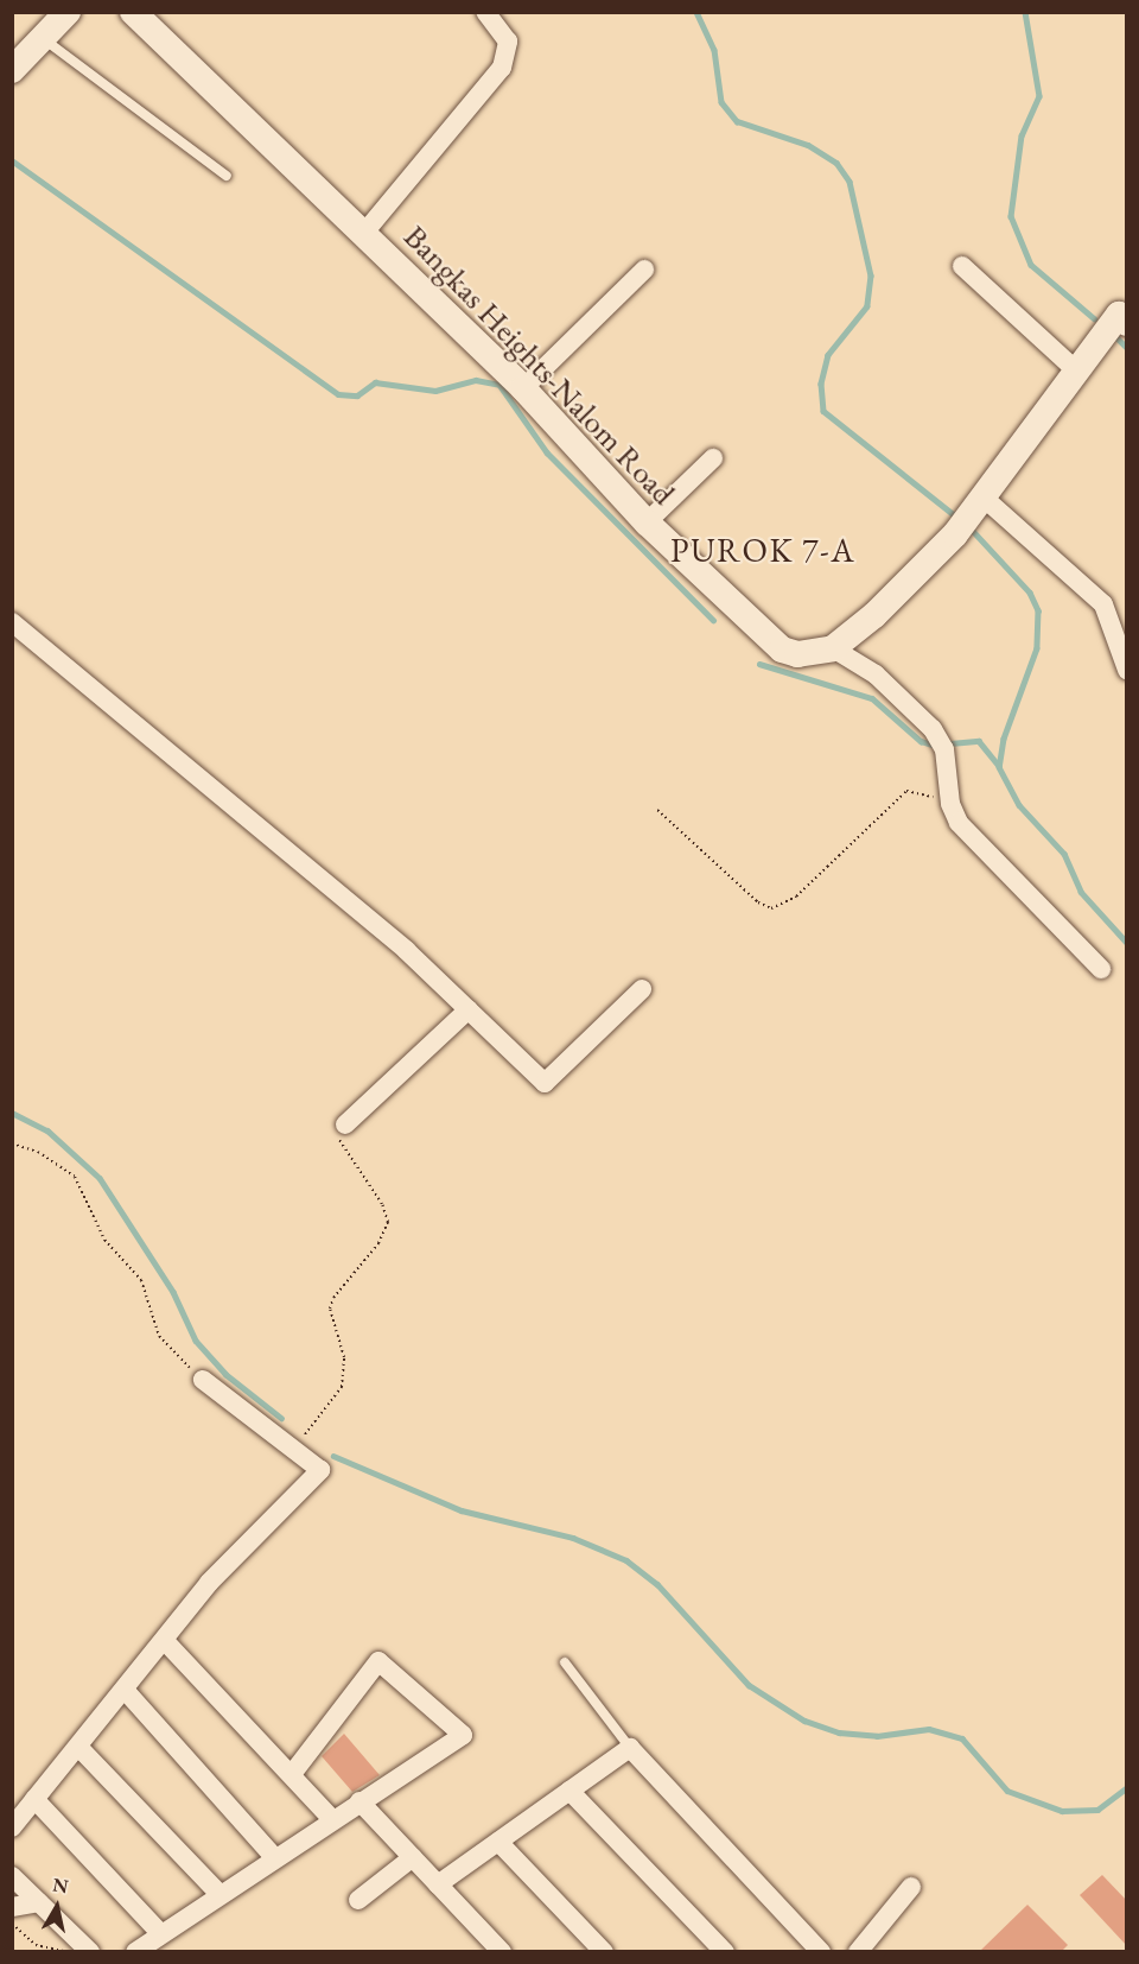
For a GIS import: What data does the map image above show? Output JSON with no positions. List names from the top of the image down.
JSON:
{
  "streets": {
    "street": ["Bangkas Heights-Nalom Road"]
  },
  "districts": ["PUROK 7-A"],
  "north": "top"
}
